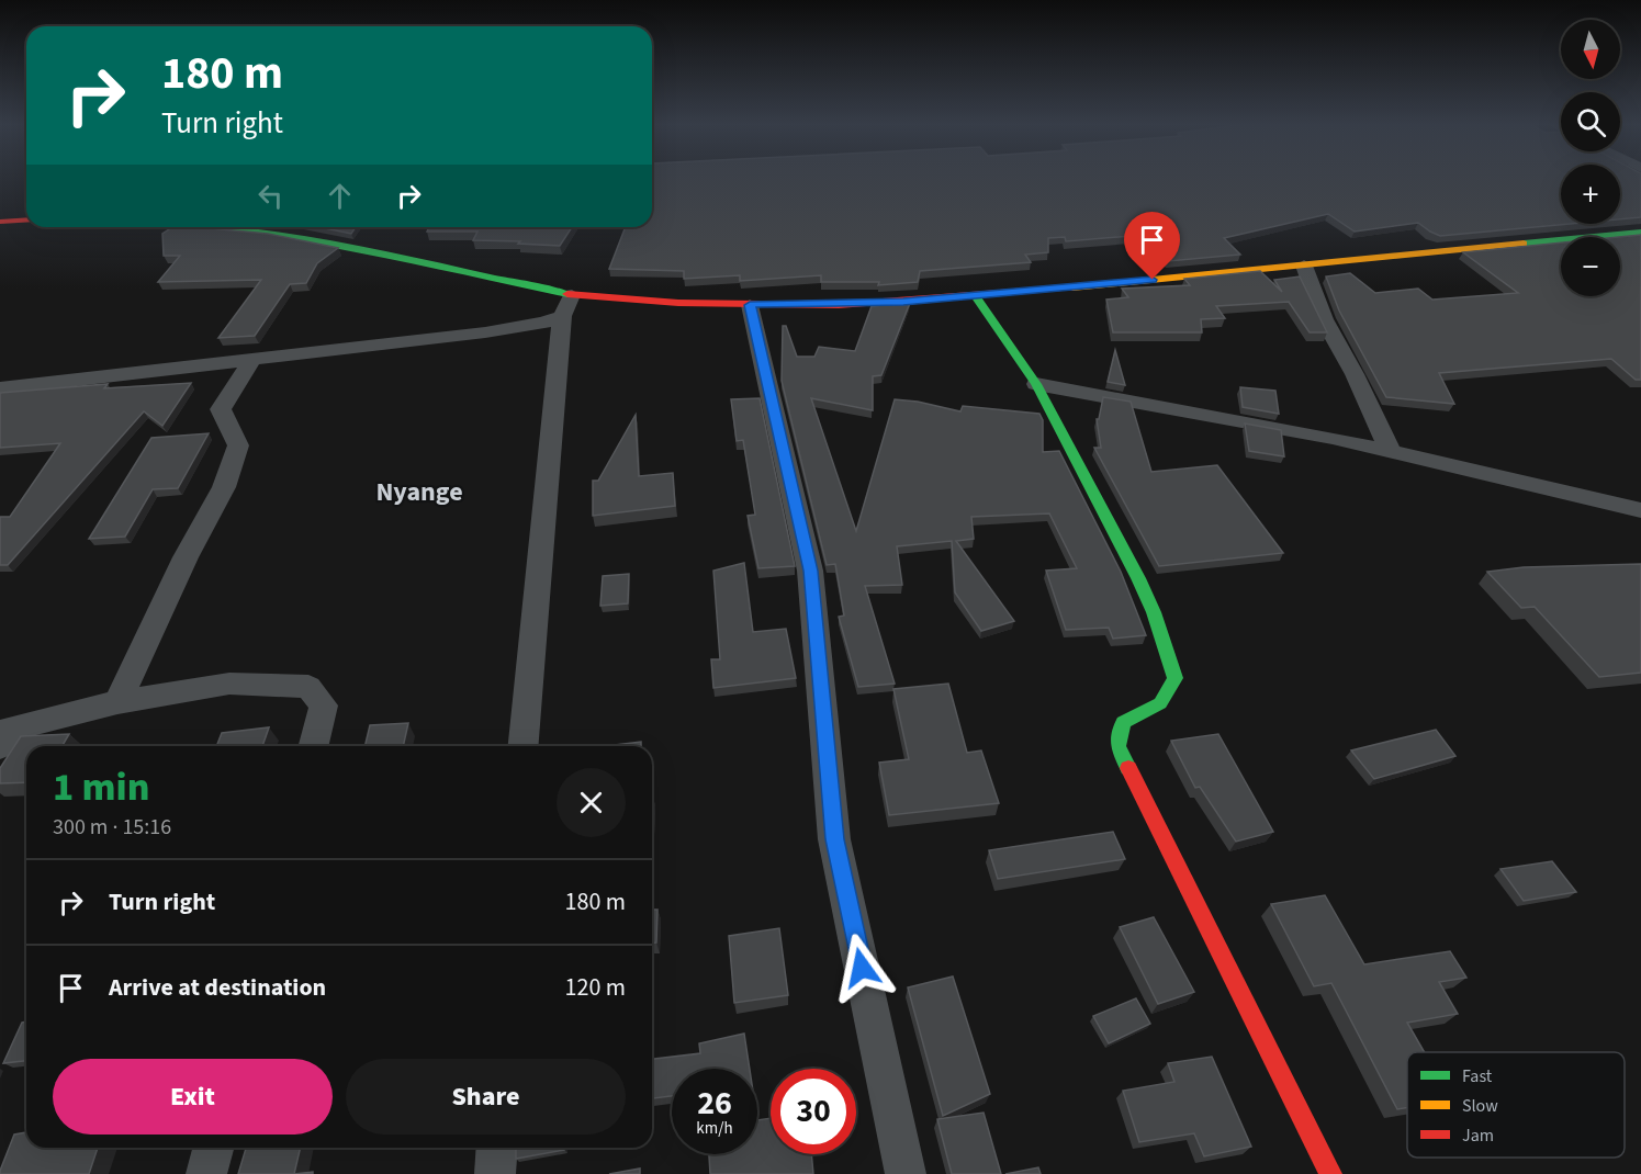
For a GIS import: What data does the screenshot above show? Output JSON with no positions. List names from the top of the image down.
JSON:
{
  "districts": ["Nyange"],
  "legend": ["Fast", "Slow", "Jam"],
  "north": "bottom",
  "page": {
    "map_buttons": ["+", "−"],
    "turn": ["180 m", "Turn right"],
    "heading": ["1 min", "300 m · 15:16"],
    "list": [
      {
        "name": "Turn right",
        "value": "180 m"
      },
      {
        "name": "Arrive at destination",
        "value": "120 m"
      }
    ],
    "buttons": ["Exit", "Share"],
    "speed": "26 km/h",
    "limit": "30"
  }
}
